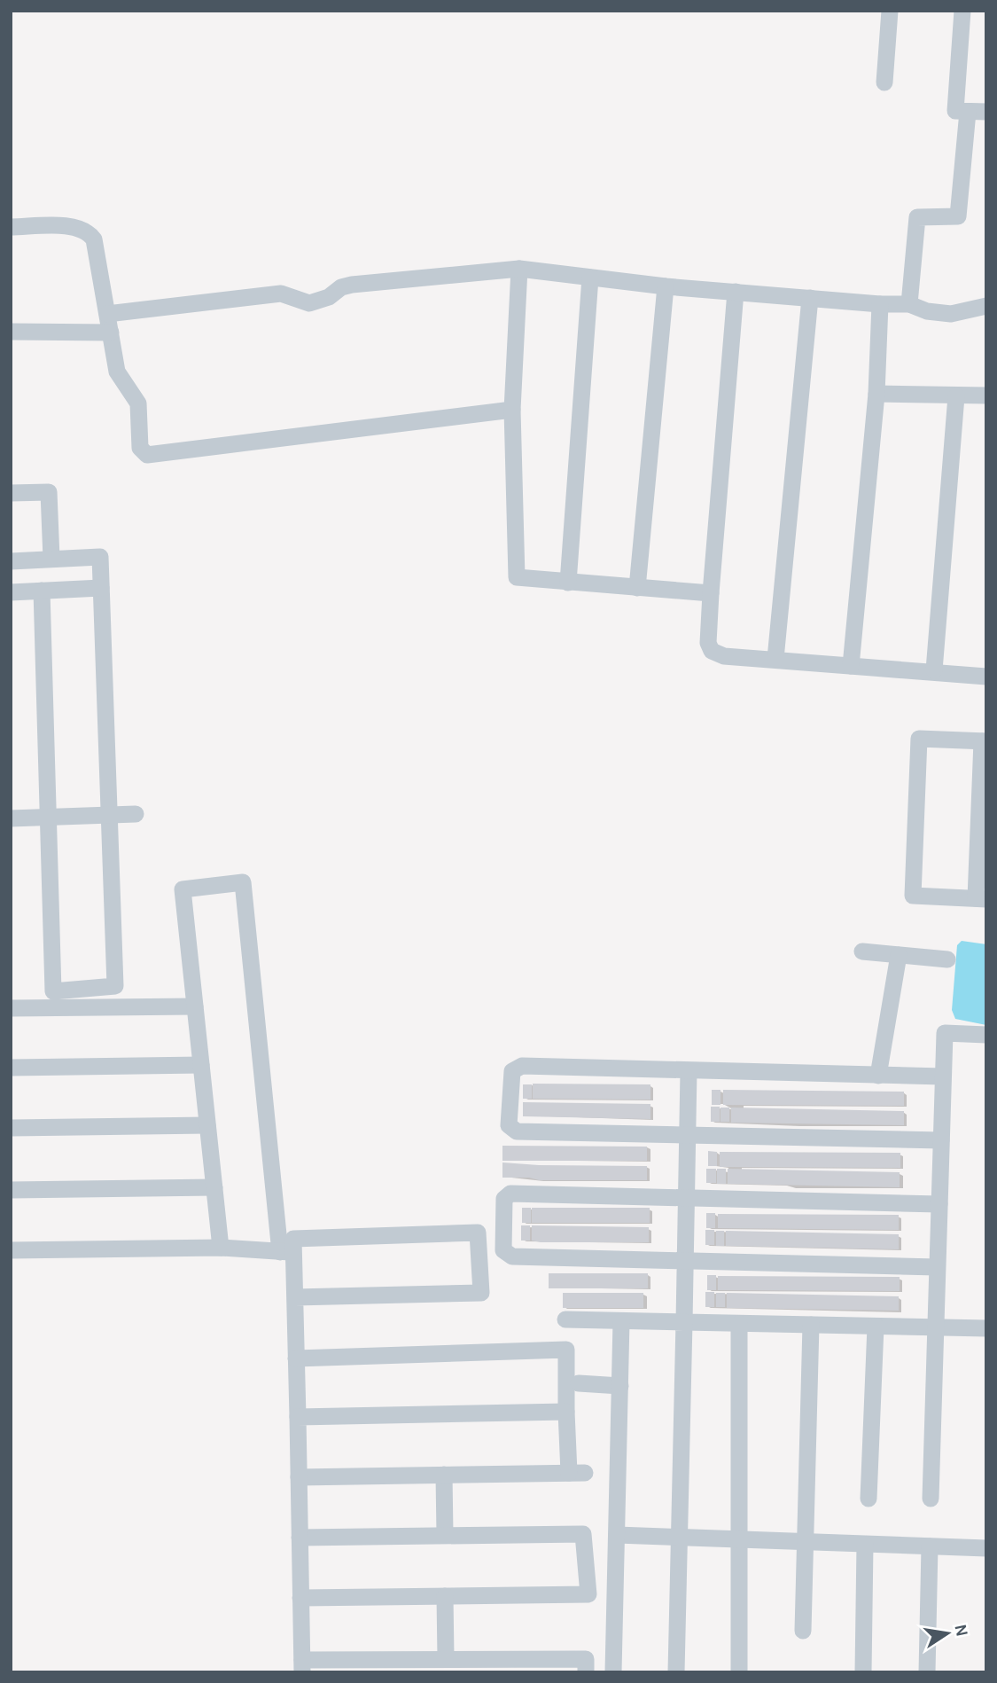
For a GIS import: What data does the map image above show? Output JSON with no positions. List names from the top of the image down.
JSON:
{
  "north": "right"
}
